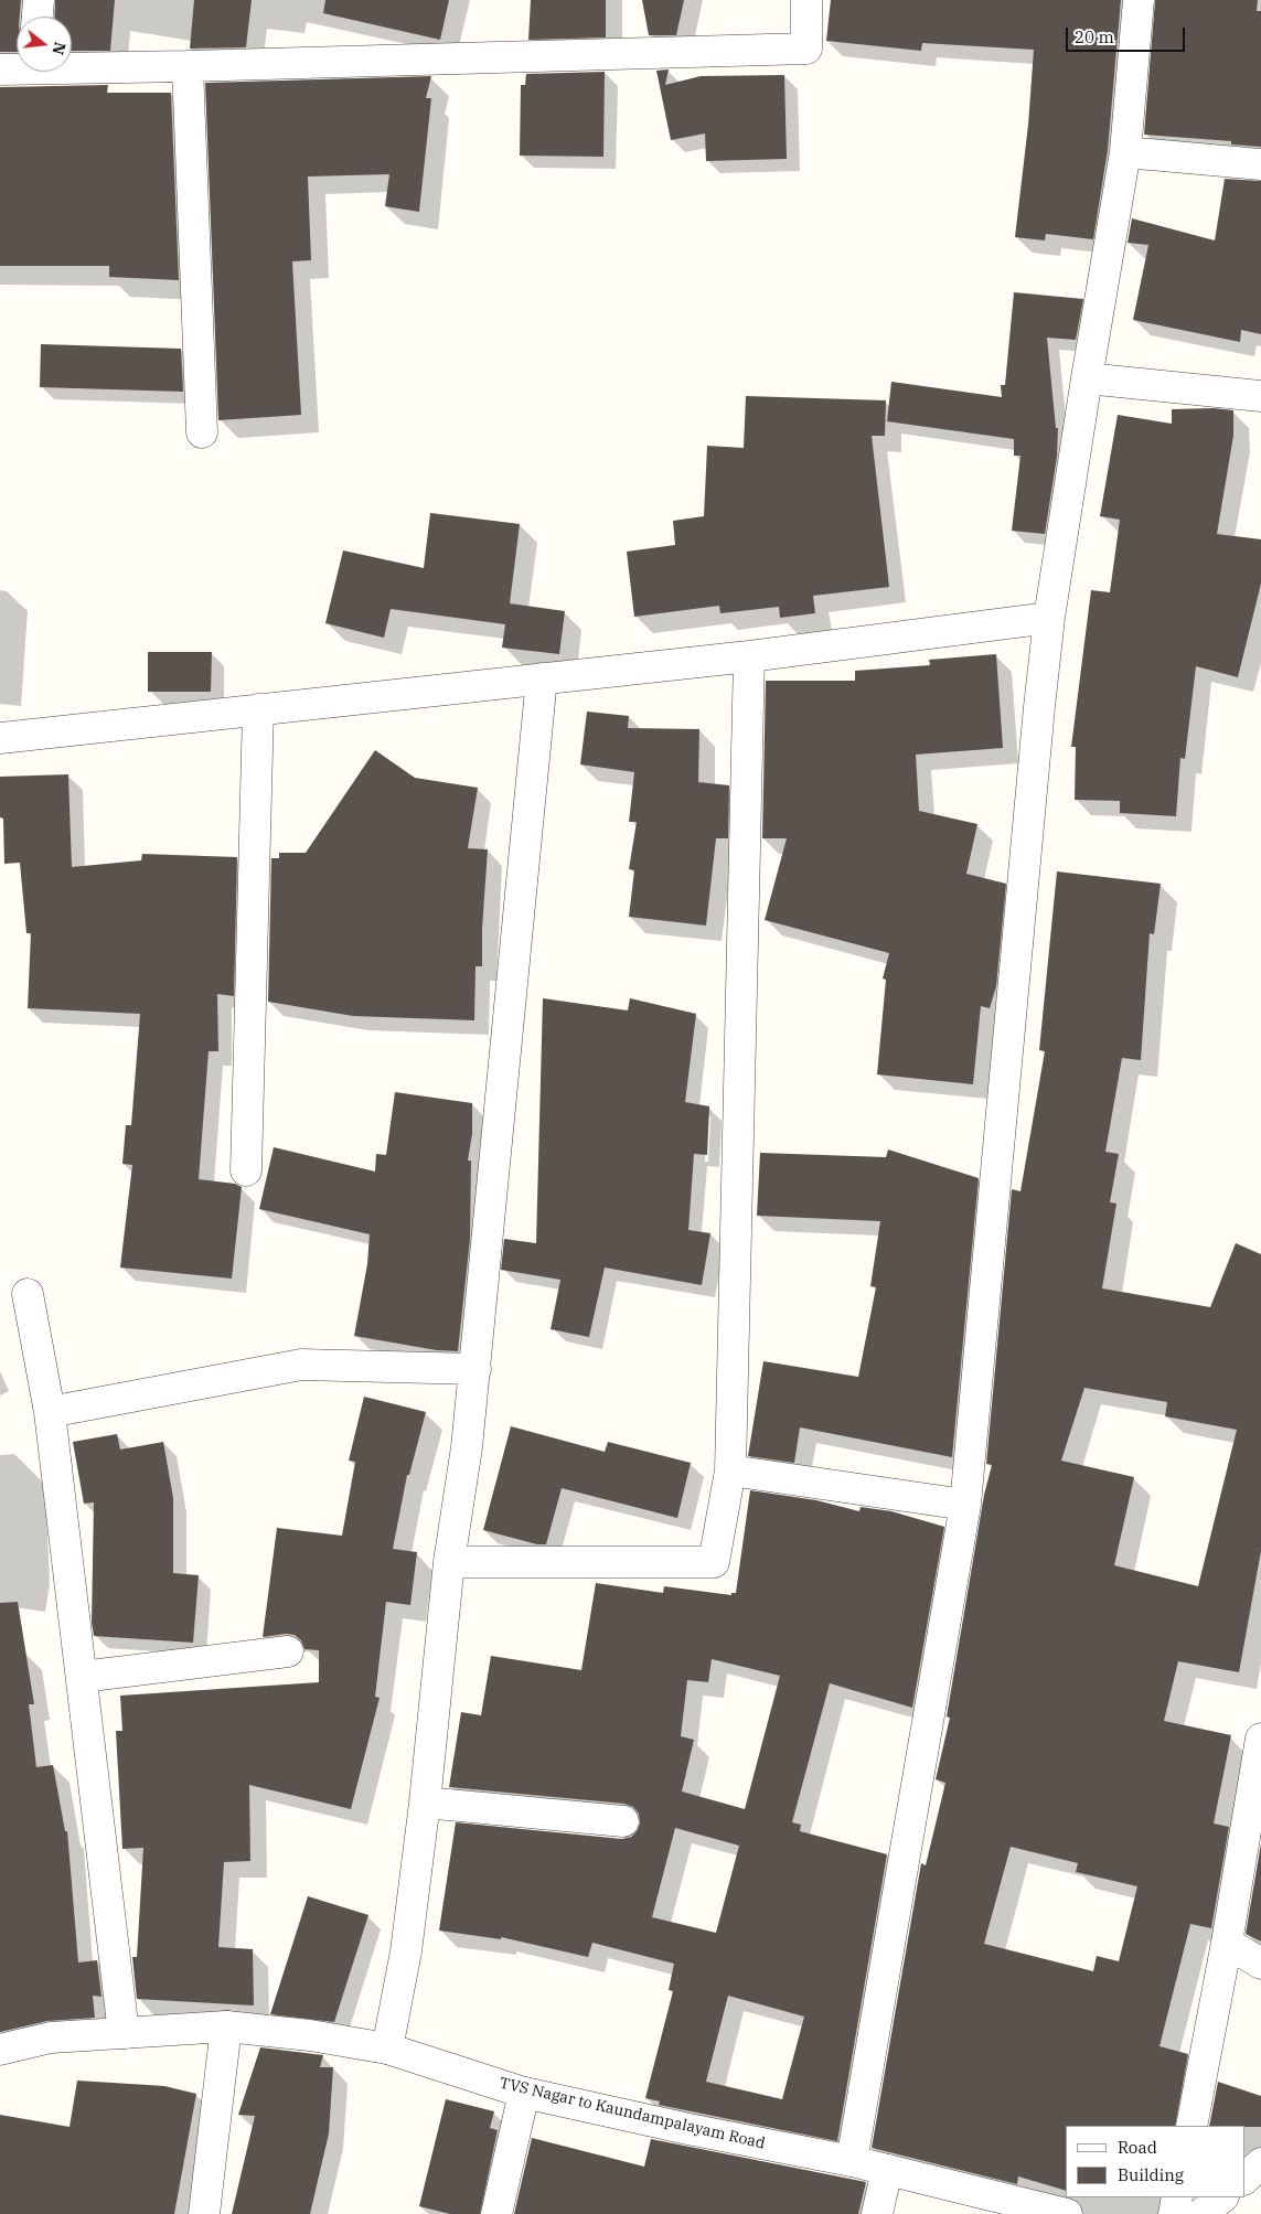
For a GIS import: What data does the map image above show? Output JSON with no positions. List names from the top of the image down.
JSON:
{
  "streets": {
    "street": ["TVS Nagar to Kaundampalayam Road"]
  },
  "legend": ["Road", "Building"],
  "scale_bar": "20 m",
  "north": "right"
}
